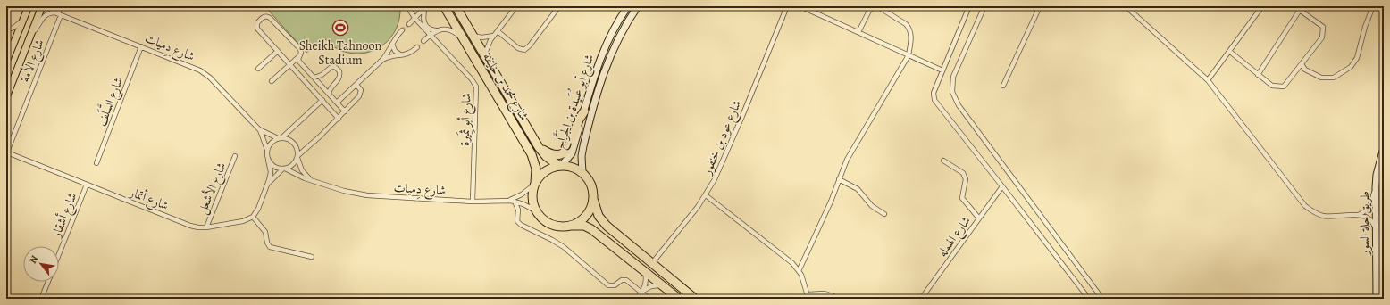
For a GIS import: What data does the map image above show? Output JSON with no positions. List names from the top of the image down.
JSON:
{
  "streets": {
    "highway": ["شارع محمد بن خليفة"],
    "main road": ["شارع أبو عُبَيدة بن الجَرَّاح", "طريق حلة السور"],
    "street": [
      "شارع دِميات",
      "شارع الأمة",
      "شارع السَّلَف",
      "شارع أبو ثِمَيرة",
      "شارع عود بن خنفور",
      "شارع الأشعل",
      "شارع أتمار",
      "شارع أشقار",
      "شارع الهمله"
    ]
  },
  "crossings": [
    ["شارع دِميات", "شارع الأمة"],
    ["شارع دِميات", "شارع محمد بن خليفة"],
    ["شارع دِميات", "شارع السَّلَف"],
    ["شارع دِميات", "شارع أبو عُبَيدة بن الجَرَّاح"],
    ["شارع دِميات", "شارع أبو ثِمَيرة"],
    ["شارع الأمة", "شارع أتمار"],
    ["شارع محمد بن خليفة", "شارع أبو عُبَيدة بن الجَرَّاح"],
    ["شارع الأشعل", "شارع أتمار"],
    ["شارع أتمار", "شارع أشقار"]
  ],
  "places": {
    "sports": ["Sheikh Tahnoon Stadium"]
  },
  "north": "top left"
}
